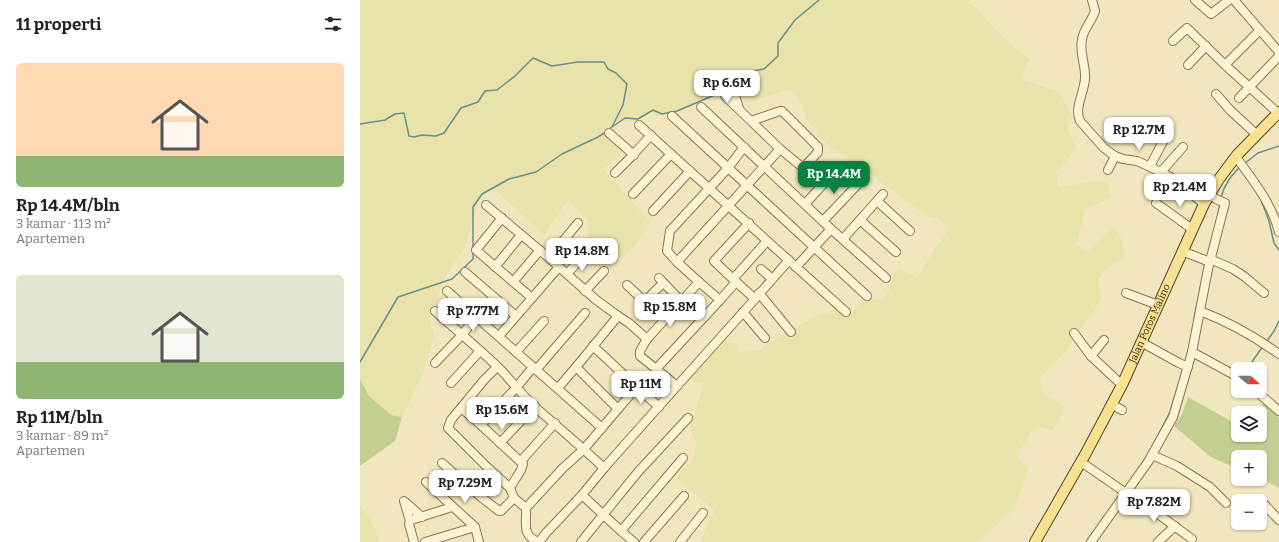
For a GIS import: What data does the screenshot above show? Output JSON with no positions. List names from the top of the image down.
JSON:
{
  "streets": {
    "main road": ["Jalan Poros Malino"]
  },
  "north": "right",
  "page": {
    "heading": "11 properti",
    "list": [
      {
        "name": "Rp 14.4M/bln",
        "note": "3 kamar · 113 m² · Apartemen"
      },
      {
        "name": "Rp 11M/bln",
        "note": "3 kamar · 89 m² · Apartemen"
      }
    ],
    "price": [
      "Rp 6.6M",
      "Rp 12.7M",
      "Rp 14.4M",
      "Rp 21.4M",
      "Rp 14.8M",
      "Rp 15.8M",
      "Rp 7.77M",
      "Rp 11M",
      "Rp 15.6M",
      "Rp 7.29M",
      "Rp 7.82M"
    ],
    "map_buttons": ["+", "−"]
  }
}
